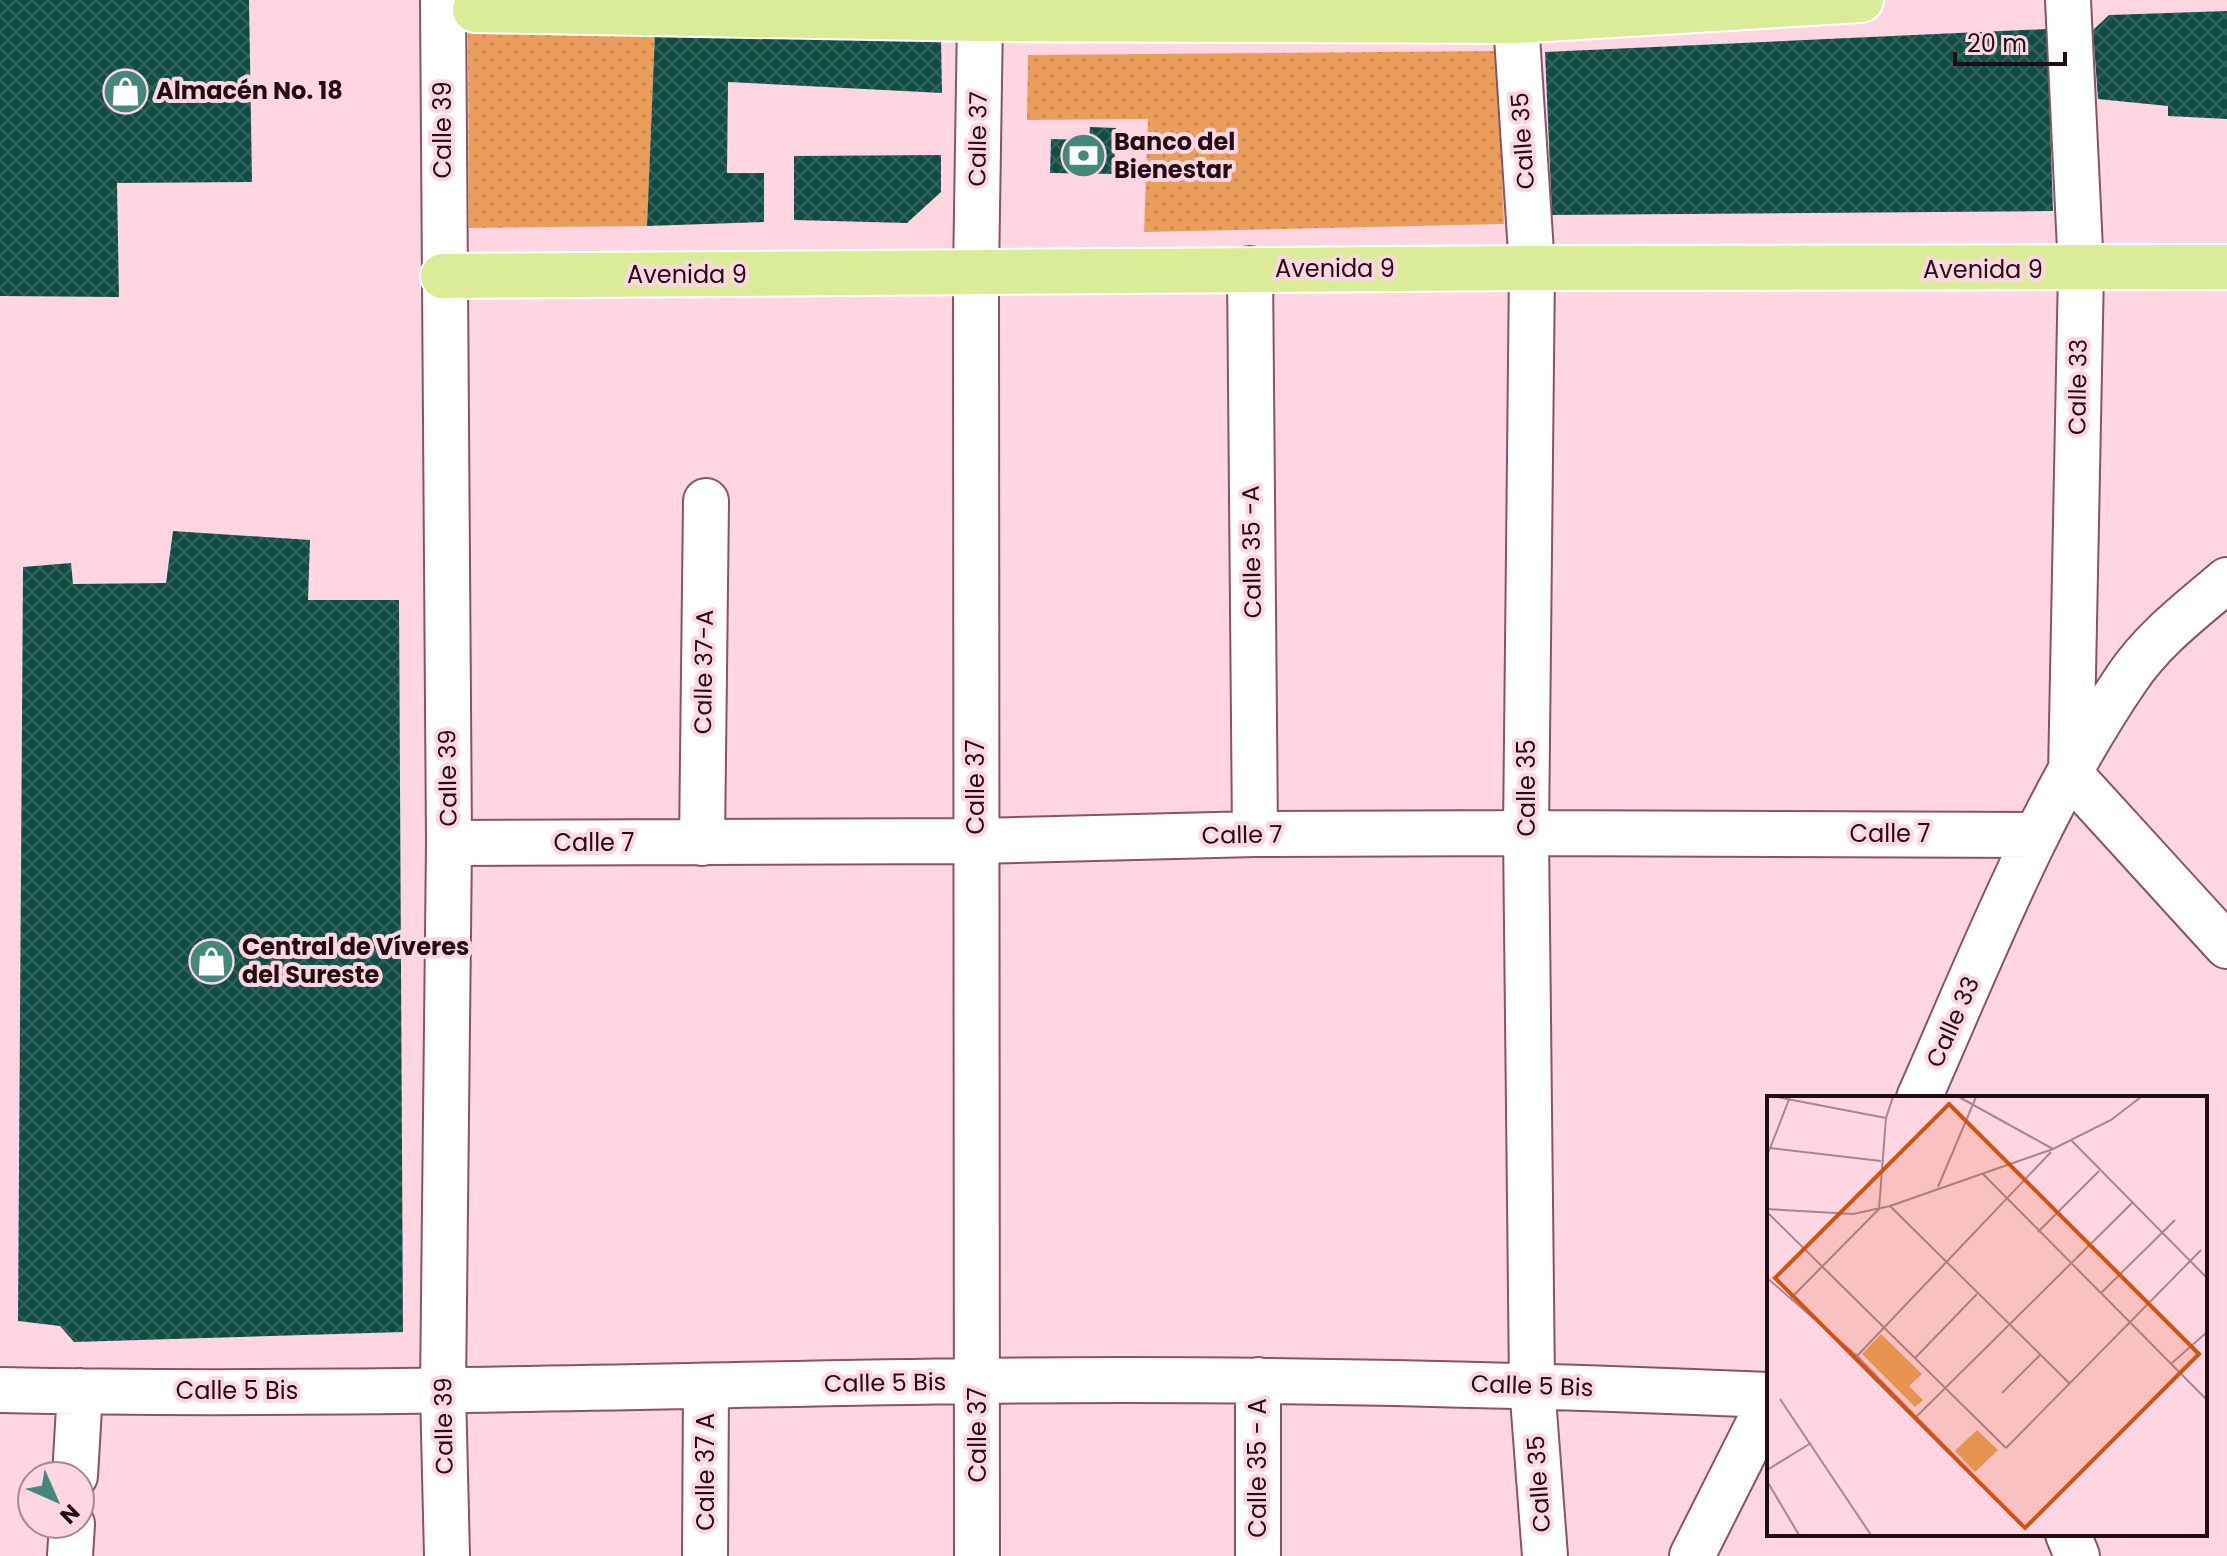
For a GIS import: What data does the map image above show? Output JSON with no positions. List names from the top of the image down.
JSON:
{
  "streets": {
    "main road": ["Avenida 9"],
    "street": [
      "Calle 39",
      "Calle 37",
      "Calle 35",
      "Calle 33",
      "Calle 35 -A",
      "Calle 37-A",
      "Calle 7",
      "Calle 5 Bis",
      "Calle 35 - A",
      "Calle 37 A"
    ]
  },
  "crossings": [
    ["Calle 39", "Avenida 9"],
    ["Calle 39", "Calle 7"],
    ["Calle 39", "Calle 5 Bis"],
    ["Calle 37", "Avenida 9"],
    ["Calle 37", "Calle 7"],
    ["Calle 37", "Calle 5 Bis"],
    ["Calle 35", "Avenida 9"],
    ["Calle 35", "Calle 7"],
    ["Calle 35", "Calle 5 Bis"],
    ["Avenida 9", "Calle 33"],
    ["Avenida 9", "Calle 35 -A"],
    ["Calle 33", "Calle 7"],
    ["Calle 35 -A", "Calle 7"],
    ["Calle 37-A", "Calle 7"],
    ["Calle 5 Bis", "Calle 35 - A"],
    ["Calle 5 Bis", "Calle 37 A"]
  ],
  "places": {
    "shop": ["Almacén No. 18", "Central de Víveres del Sureste"],
    "bank": ["Banco del Bienestar"]
  },
  "scale_bar": "20 m",
  "north": "bottom right"
}
